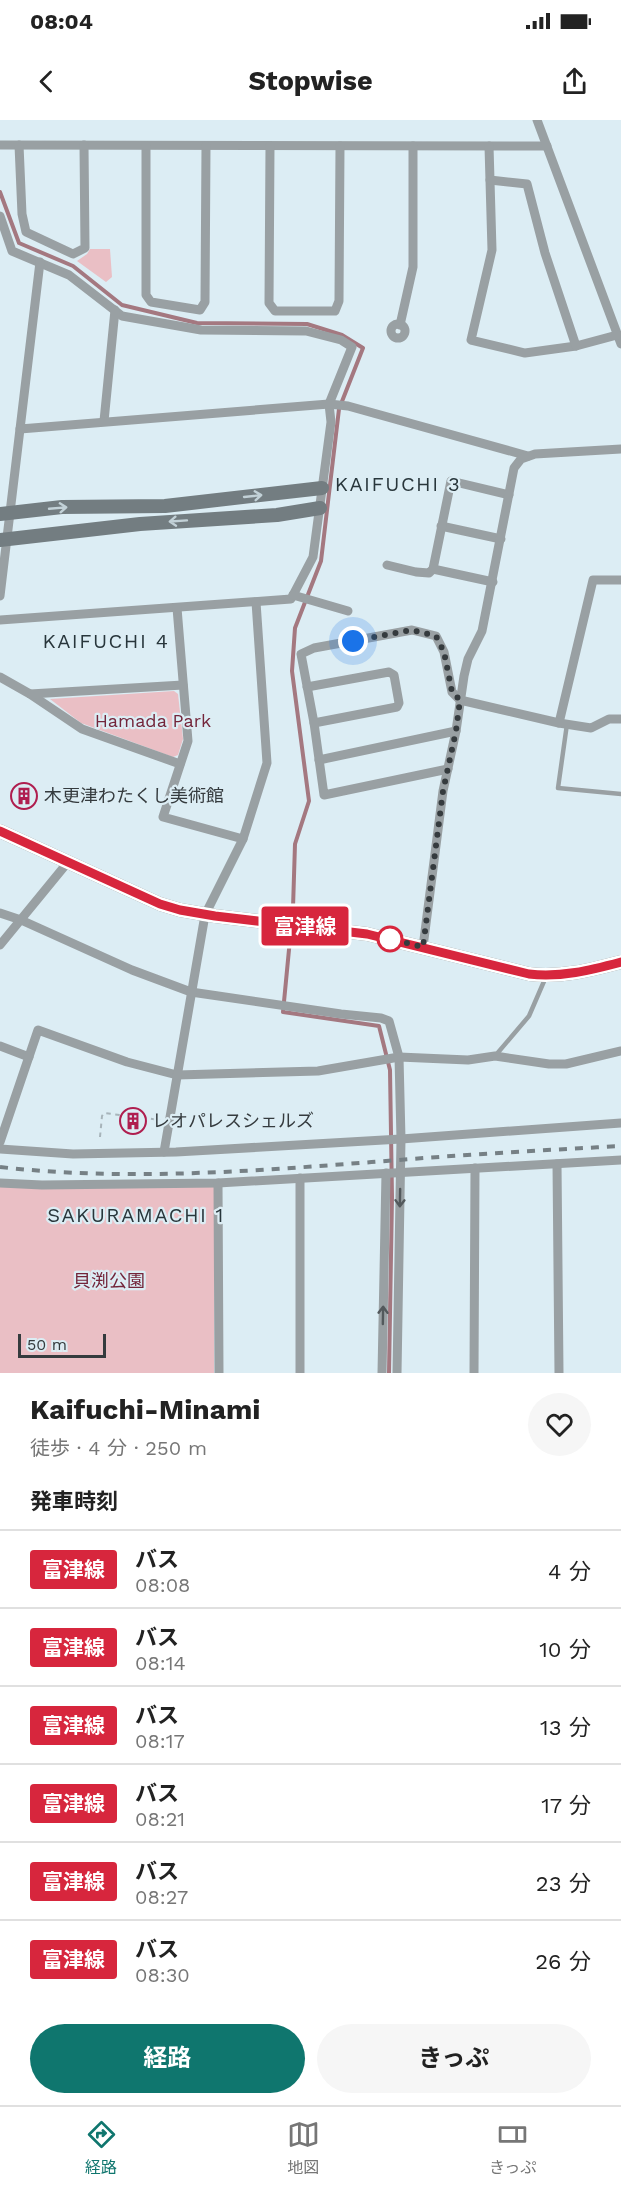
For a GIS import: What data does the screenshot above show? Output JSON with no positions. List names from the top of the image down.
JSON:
{
  "districts": ["KAIFUCHI 3", "KAIFUCHI 4", "SAKURAMACHI 1"],
  "parks": ["Hamada Park", "貝渕公園"],
  "places": {
    "building": ["木更津わたくし美術館", "レオパレスシェルズ"]
  },
  "lines": ["bus line 富津線"],
  "scale_bar": "50 m",
  "page": {
    "status": "08:04",
    "header": "Stopwise",
    "on_map": "富津線",
    "scale": "50 m",
    "heading": [
      ["Kaifuchi-Minami", "徒歩 · 4 分 · 250 m"],
      "発車時刻"
    ],
    "list": [
      {
        "mark": "富津線",
        "name": "バス",
        "note": "08:08",
        "value": "4 分"
      },
      {
        "mark": "富津線",
        "name": "バス",
        "note": "08:14",
        "value": "10 分"
      },
      {
        "mark": "富津線",
        "name": "バス",
        "note": "08:17",
        "value": "13 分"
      },
      {
        "mark": "富津線",
        "name": "バス",
        "note": "08:21",
        "value": "17 分"
      },
      {
        "mark": "富津線",
        "name": "バス",
        "note": "08:27",
        "value": "23 分"
      },
      {
        "mark": "富津線",
        "name": "バス",
        "note": "08:30",
        "value": "26 分"
      }
    ],
    "buttons": ["経路", "きっぷ"],
    "tabs": ["経路", "地図", "きっぷ"]
  }
}
